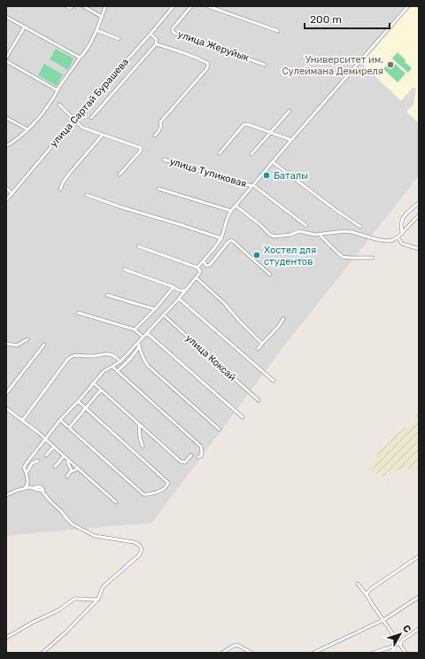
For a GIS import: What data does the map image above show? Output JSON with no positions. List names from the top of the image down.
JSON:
{
  "streets": {
    "street": [
      "улица Жеруйык",
      "улица Сартай Бурашева",
      "улица Тупиковая",
      "улица Коксай"
    ]
  },
  "places": ["Университет им. Сулеймана Демиреля", "Баталы", "Хостел для студентов"],
  "scale_bar": "200 m",
  "north": "top right"
}
